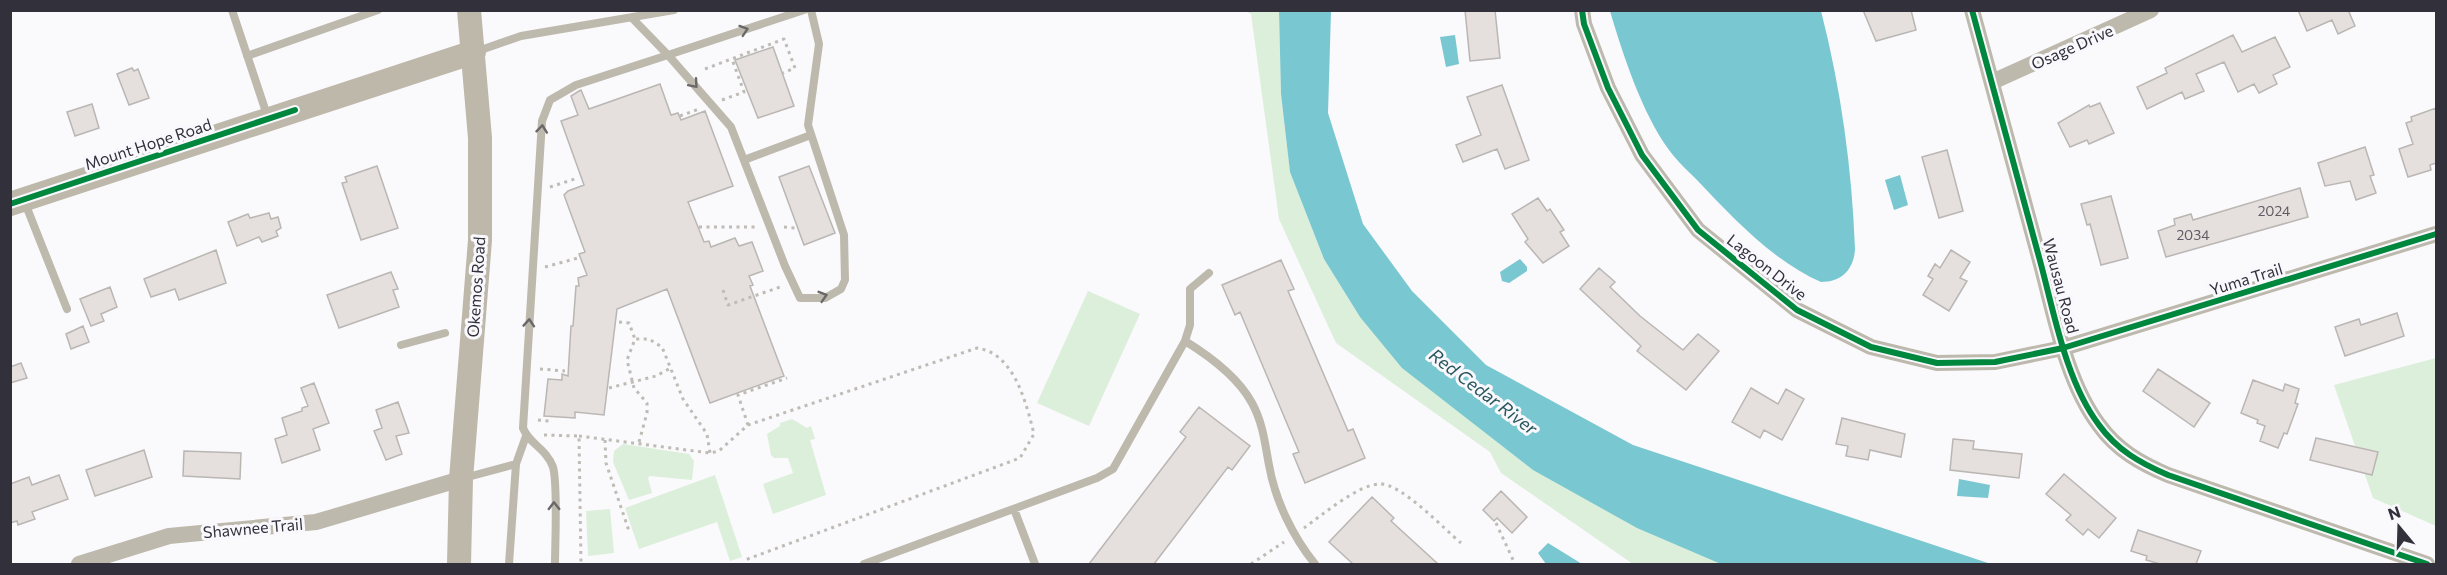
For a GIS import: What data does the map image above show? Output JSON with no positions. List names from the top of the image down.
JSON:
{
  "streets": {
    "main road": ["Mount Hope Road", "Okemos Road"],
    "street": [
      "Osage Drive",
      "Lagoon Drive",
      "Yuma Trail",
      "Wausau Road",
      "Shawnee Trail"
    ]
  },
  "crossings": [
    ["Osage Drive", "Wausau Road"],
    ["Mount Hope Road", "Okemos Road"],
    ["Lagoon Drive", "Yuma Trail"],
    ["Lagoon Drive", "Wausau Road"],
    ["Yuma Trail", "Wausau Road"],
    ["Okemos Road", "Shawnee Trail"]
  ],
  "water": ["Red Cedar River"],
  "house_numbers": ["2024", "2034"],
  "north": "top"
}
